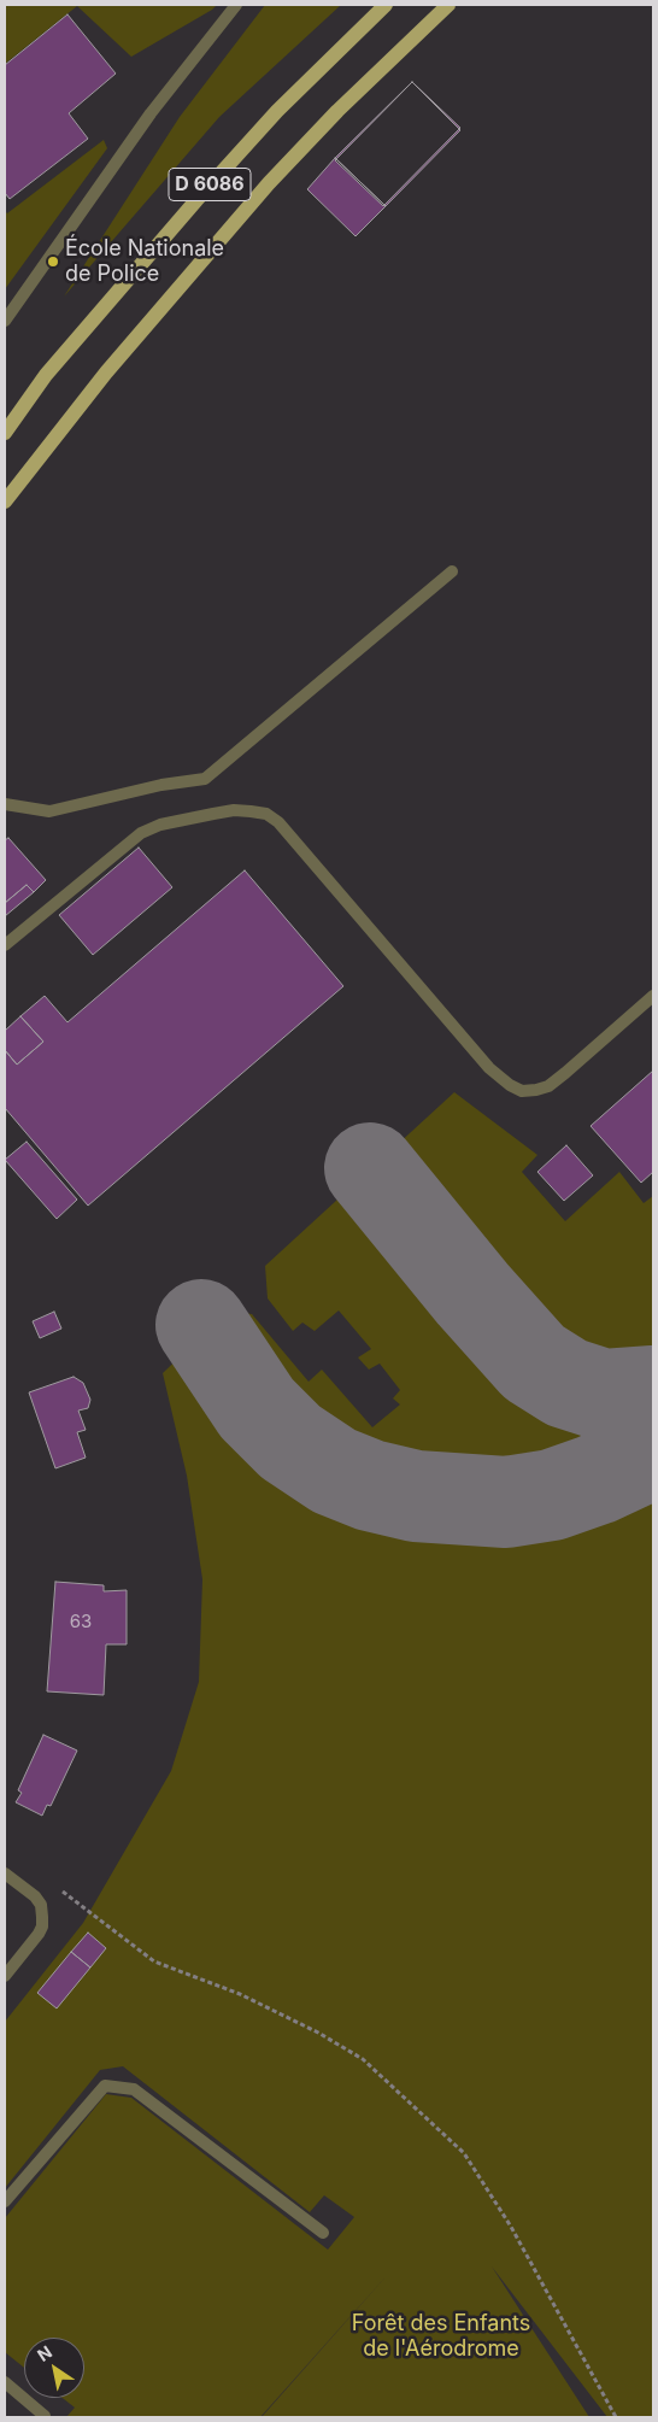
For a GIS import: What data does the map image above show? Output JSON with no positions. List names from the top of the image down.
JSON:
{
  "streets": {
    "main road": ["D 6086"]
  },
  "parks": ["Forêt des Enfants de l'Aérodrome"],
  "places": ["École Nationale de Police"],
  "house_numbers": ["63"],
  "north": "top left"
}
